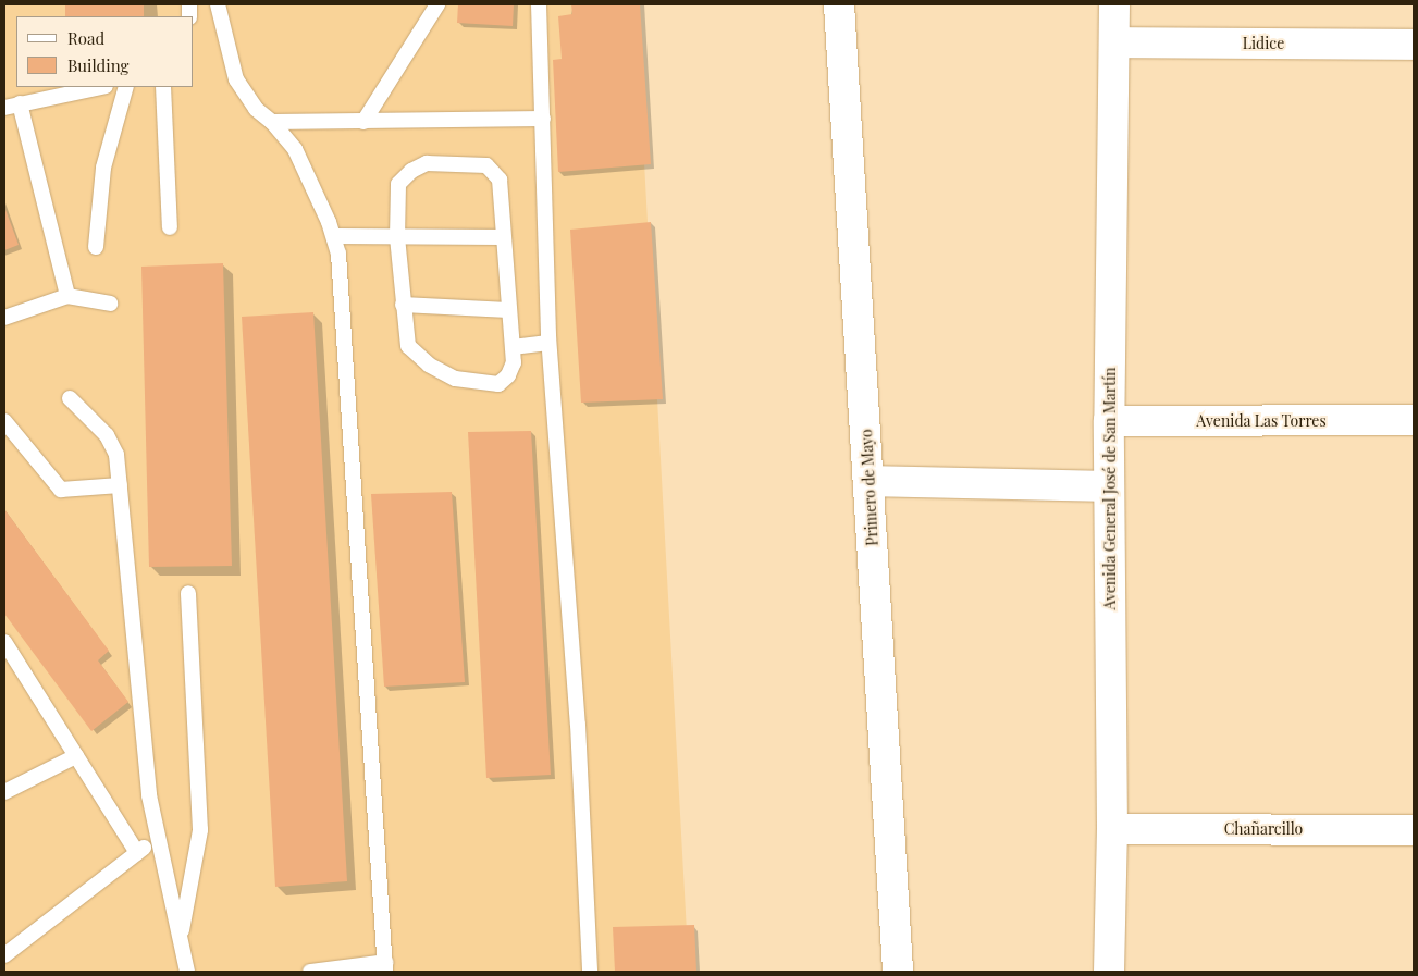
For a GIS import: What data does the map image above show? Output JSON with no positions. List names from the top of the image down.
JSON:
{
  "streets": {
    "street": [
      "Lidice",
      "Avenida Las Torres",
      "Primero de Mayo",
      "Avenida General José de San Martín",
      "Chañarcillo"
    ]
  },
  "crossings": [
    ["Lidice", "Avenida General José de San Martín"],
    ["Avenida Las Torres", "Avenida General José de San Martín"],
    ["Avenida General José de San Martín", "Chañarcillo"]
  ],
  "legend": ["Road", "Building"]
}
